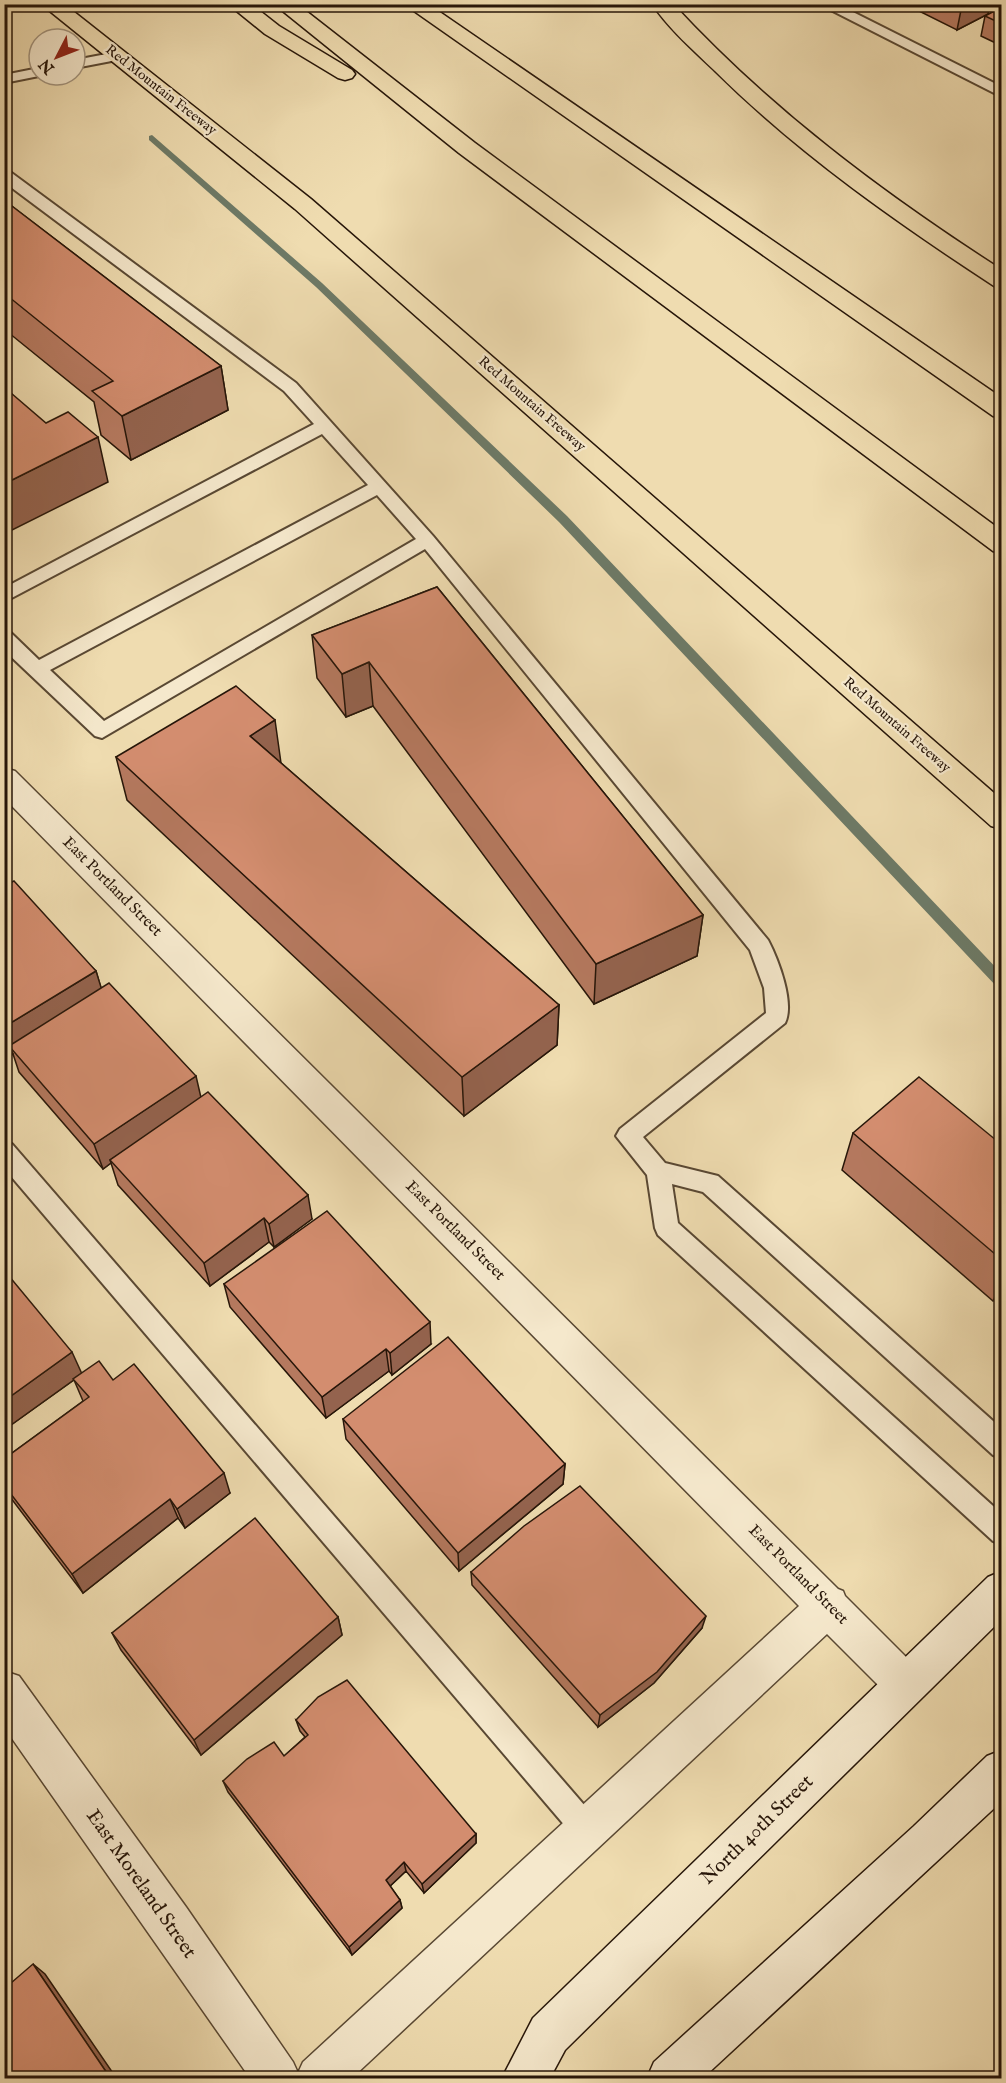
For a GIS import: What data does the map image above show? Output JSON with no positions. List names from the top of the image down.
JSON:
{
  "streets": {
    "main road": ["Red Mountain Freeway"],
    "street": ["East Portland Street", "North 40th Street", "East Moreland Street"]
  },
  "crossings": [
    ["East Portland Street", "North 40th Street"]
  ],
  "north": "bottom left"
}
